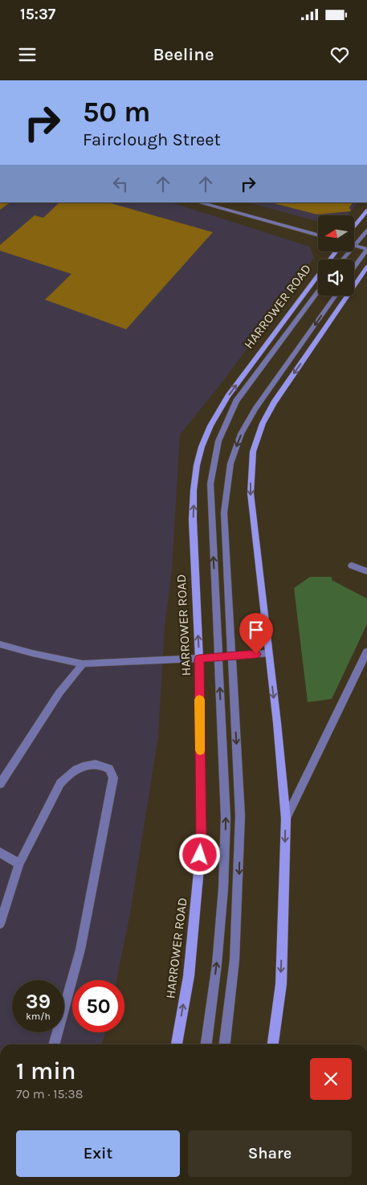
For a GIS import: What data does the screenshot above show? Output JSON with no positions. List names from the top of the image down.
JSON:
{
  "streets": {
    "main road": ["HARROWER ROAD"]
  },
  "north": "left",
  "page": {
    "status": "15:37",
    "header": "Beeline",
    "turn": ["50 m", "Fairclough Street"],
    "speed": "39 km/h",
    "limit": "50",
    "heading": ["1 min", "70 m · 15:38"],
    "buttons": ["Exit", "Share"]
  }
}
